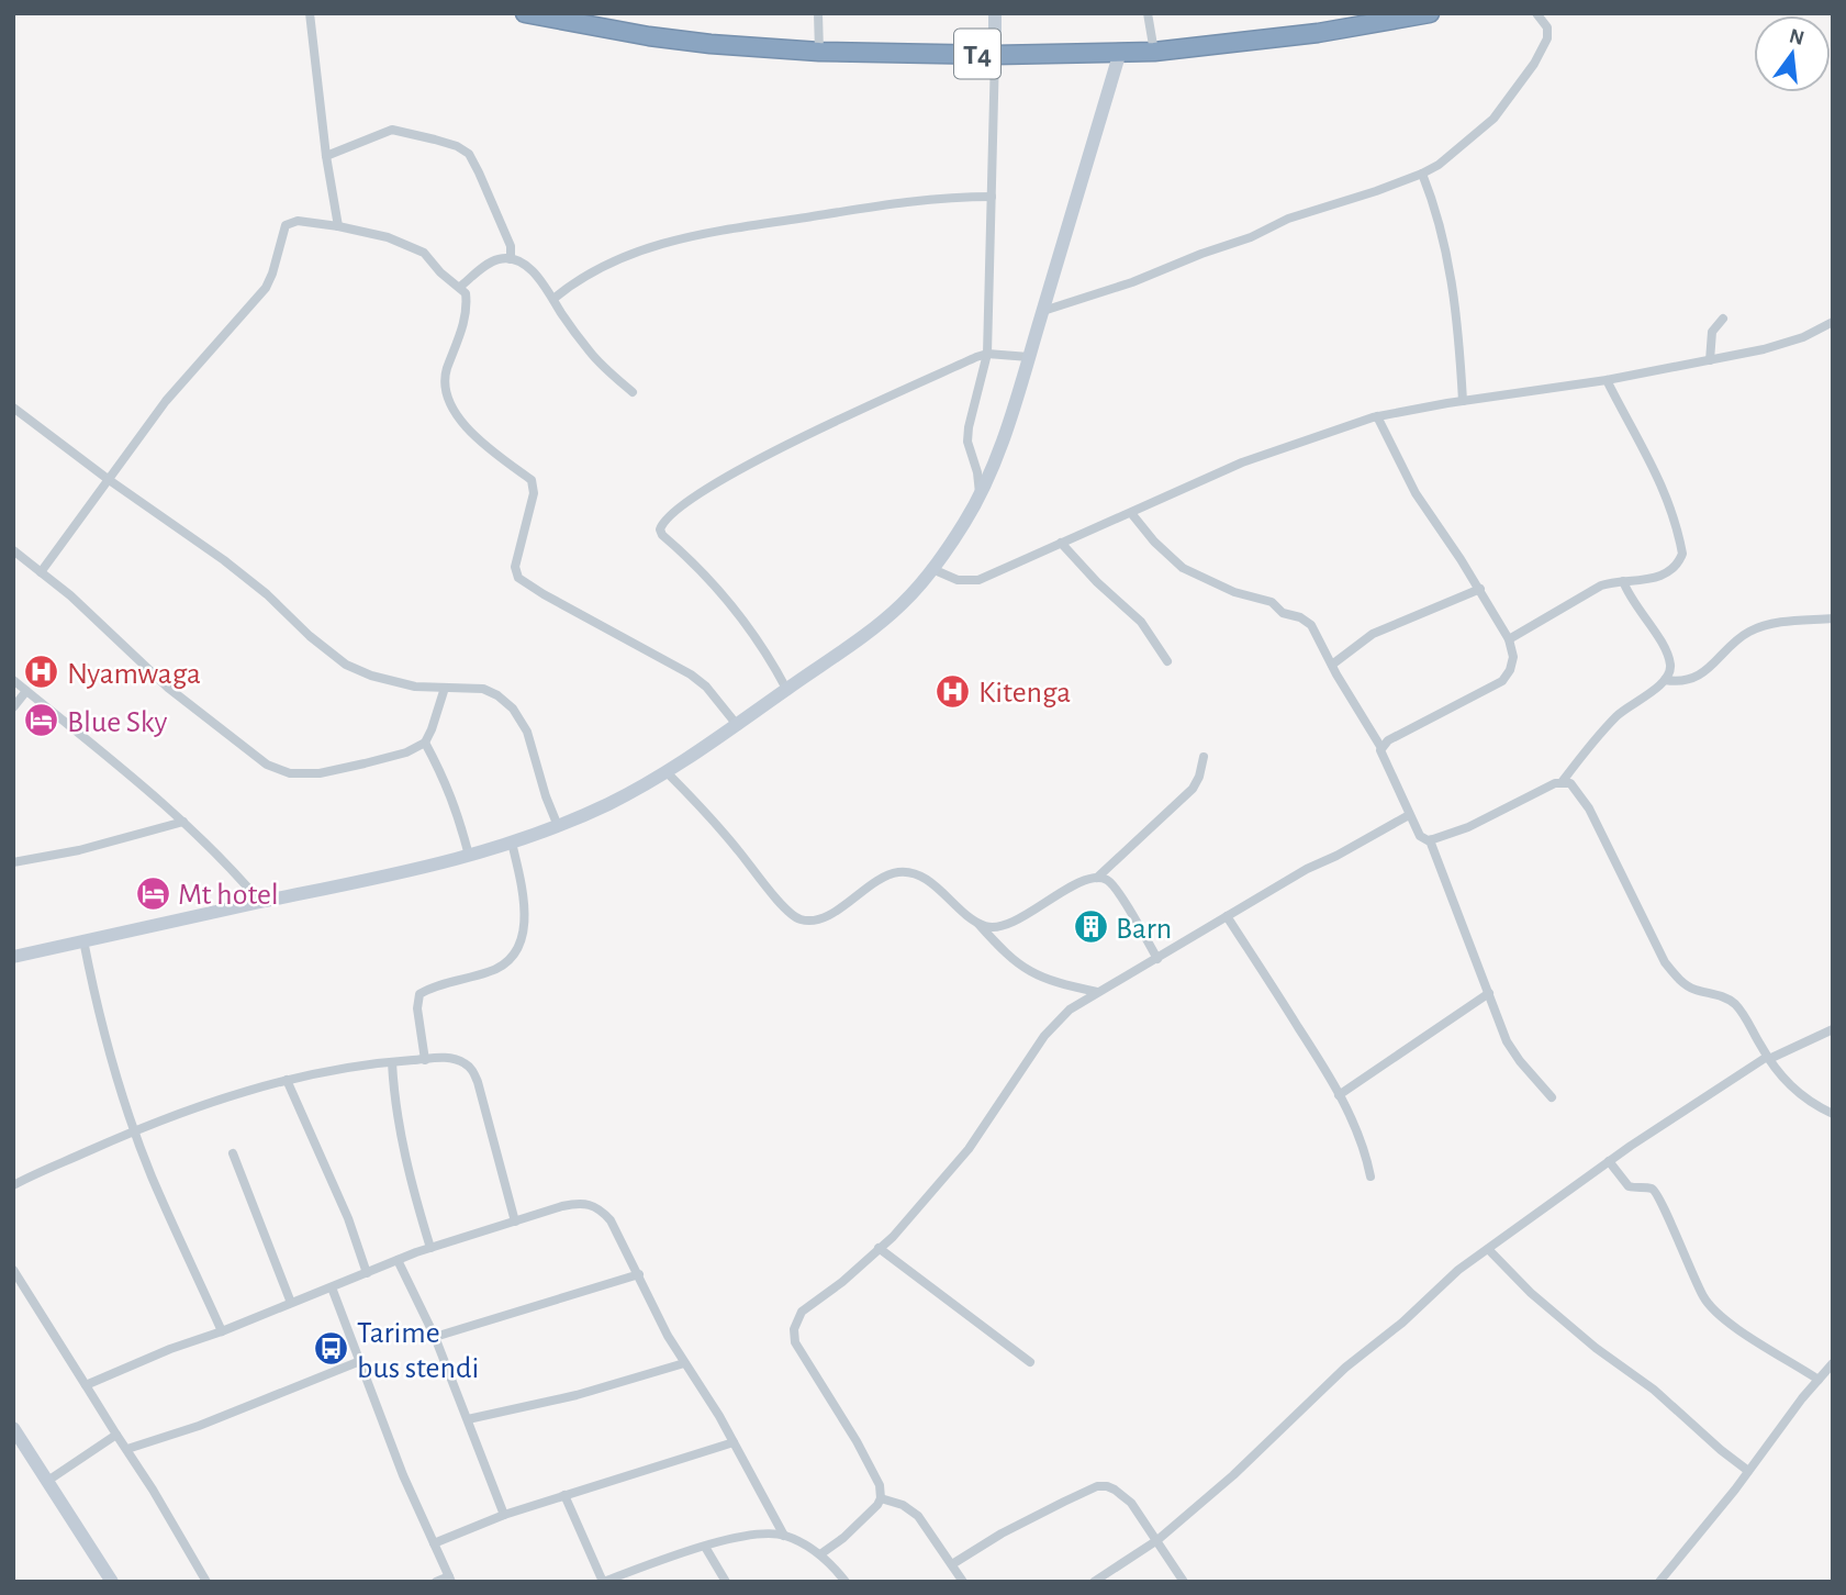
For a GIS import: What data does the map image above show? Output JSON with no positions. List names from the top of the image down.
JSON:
{
  "streets": {
    "highway": ["T4"]
  },
  "places": {
    "hospital": ["Nyamwaga", "Kitenga"],
    "hotel": ["Blue Sky", "Mt hotel"],
    "building": ["Barn"],
    "bus stop": ["Tarime bus stendi"]
  },
  "north": "top"
}
